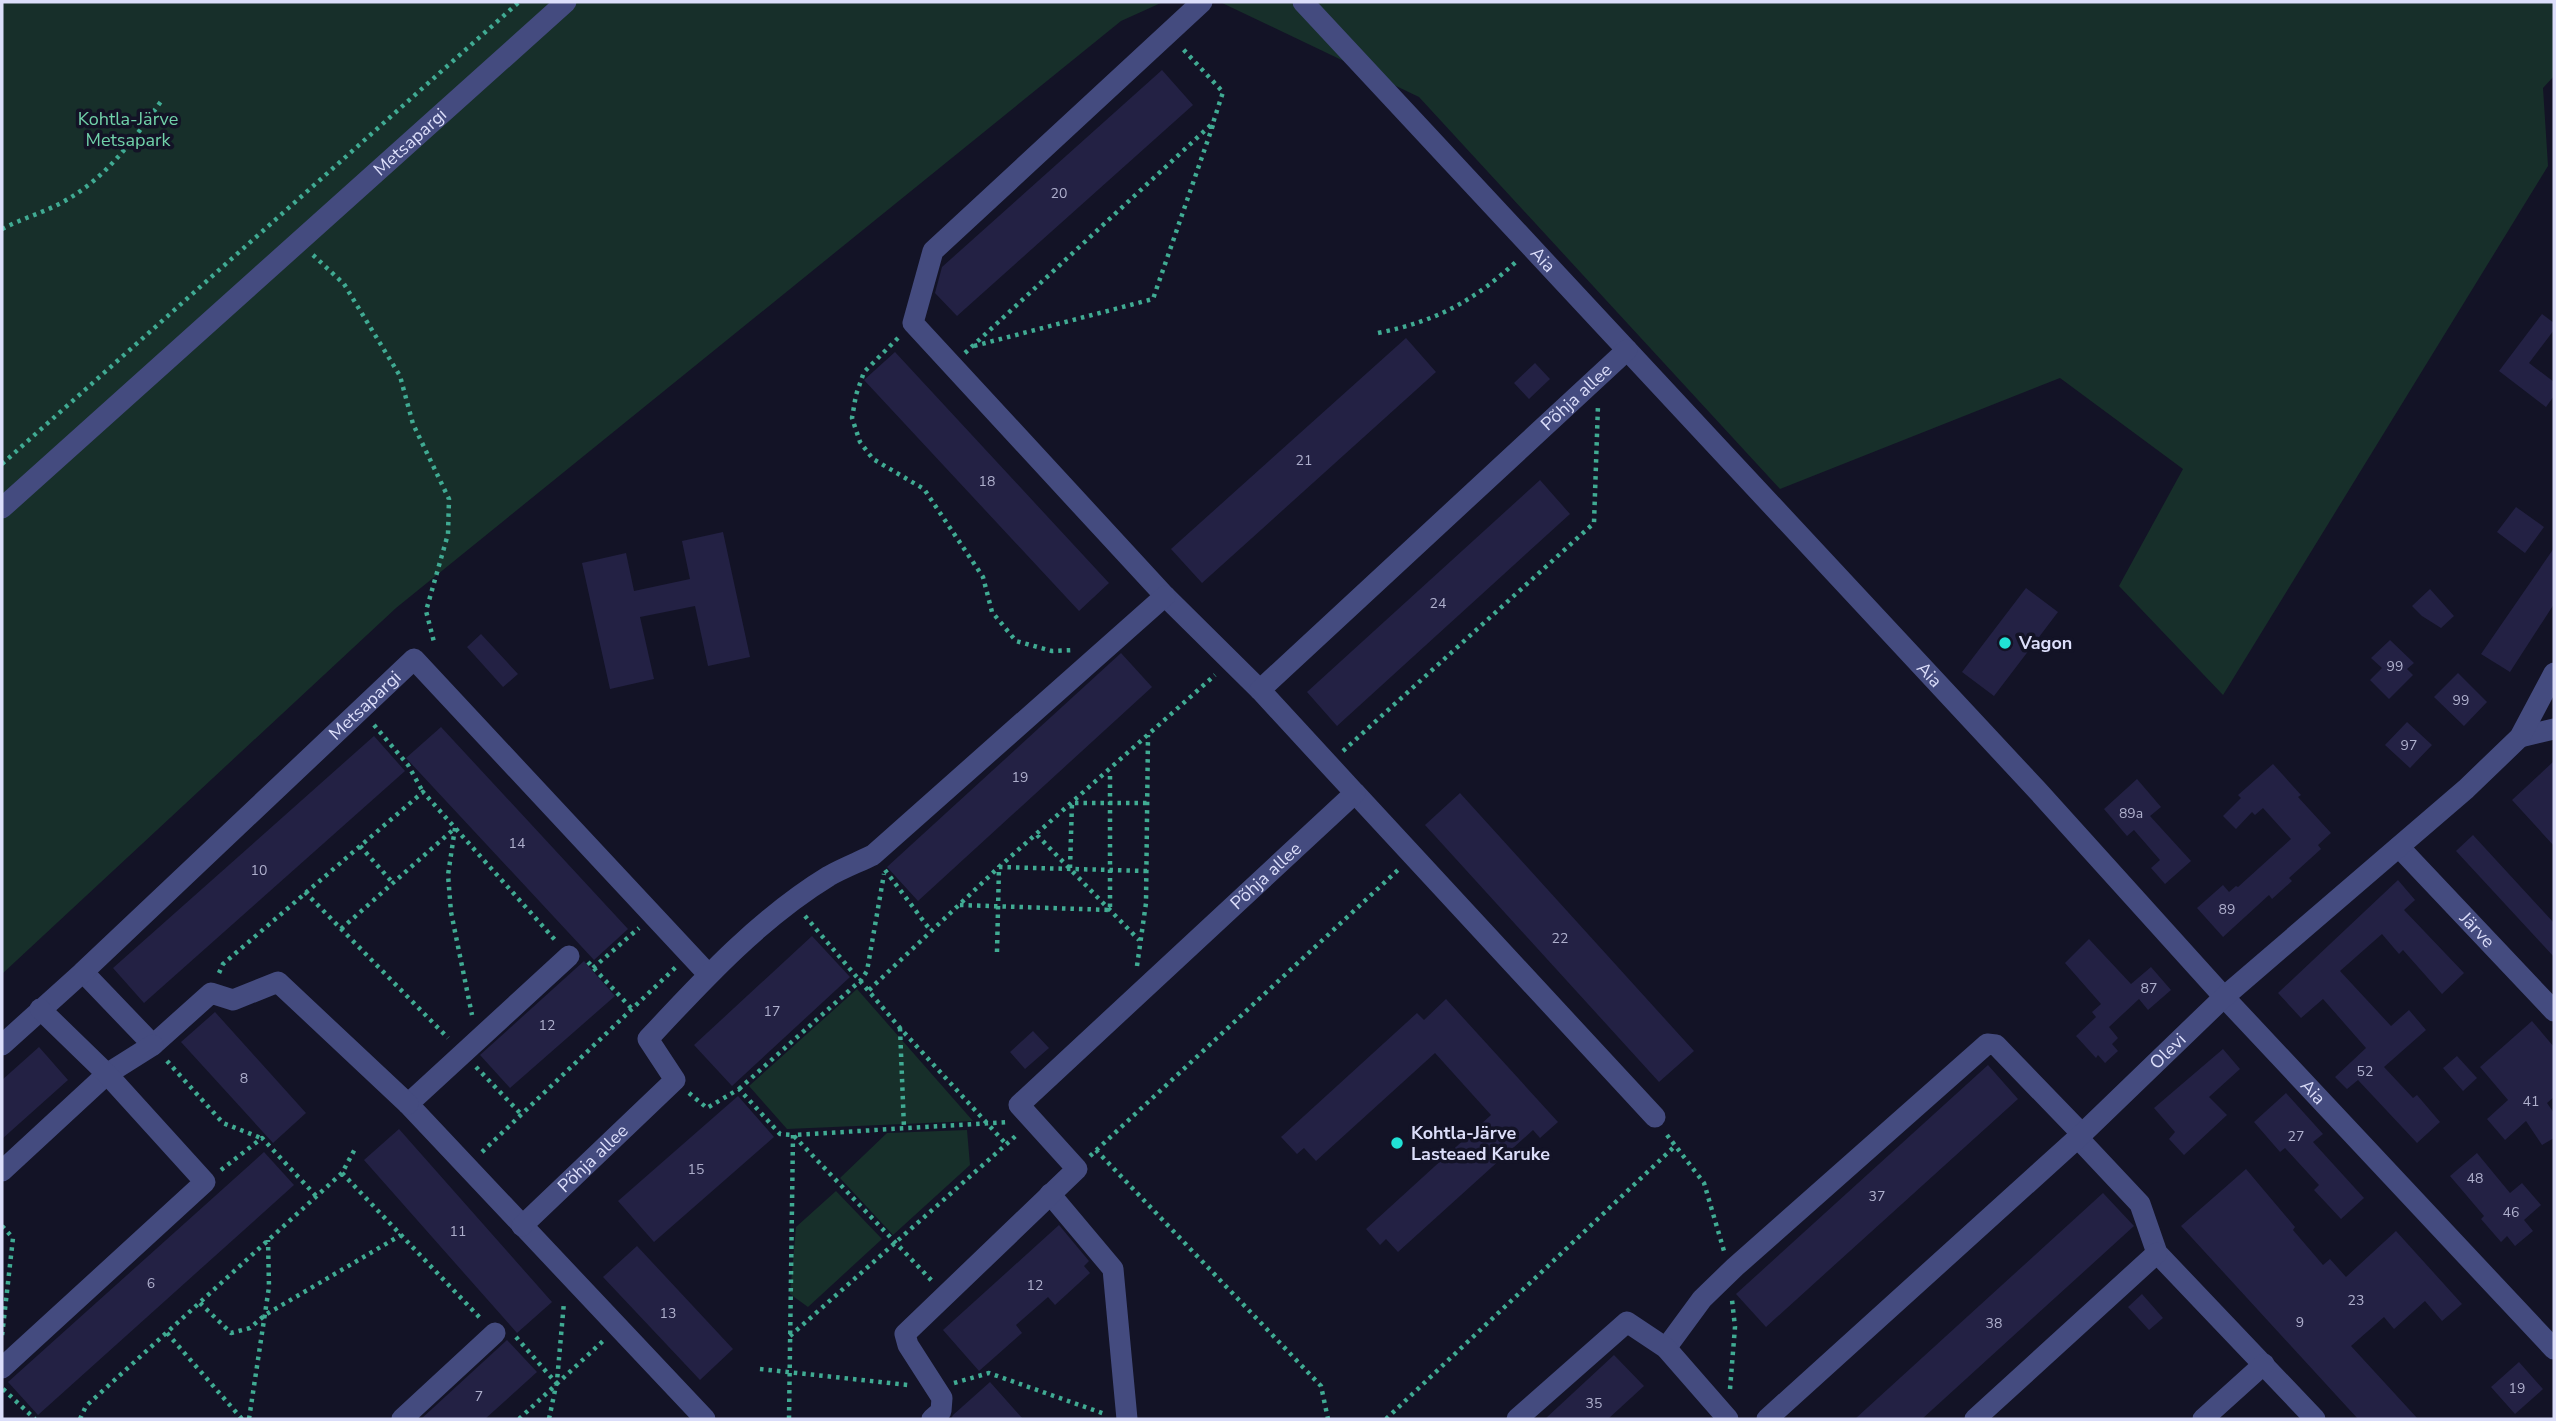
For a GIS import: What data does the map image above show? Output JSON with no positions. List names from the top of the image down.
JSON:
{
  "streets": {
    "street": [
      "Metsapargi",
      "Aia",
      "Põhja allee",
      "Järve",
      "Olevi"
    ]
  },
  "crossings": [
    ["Aia", "Põhja allee"],
    ["Aia", "Olevi"],
    ["Järve", "Olevi"]
  ],
  "parks": ["Kohtla-Järve Metsapark"],
  "places": ["Vagon", "Kohtla-Järve Lasteaed Karuke"],
  "house_numbers": [
    "20",
    "21",
    "18",
    "24",
    "99",
    "99",
    "97",
    "19",
    "89a",
    "14",
    "10",
    "89",
    "22",
    "87",
    "17",
    "12",
    "52",
    "8",
    "41",
    "27",
    "15",
    "48",
    "37",
    "46",
    "11",
    "6",
    "12",
    "23",
    "13",
    "9",
    "38",
    "19",
    "7",
    "35"
  ]
}
